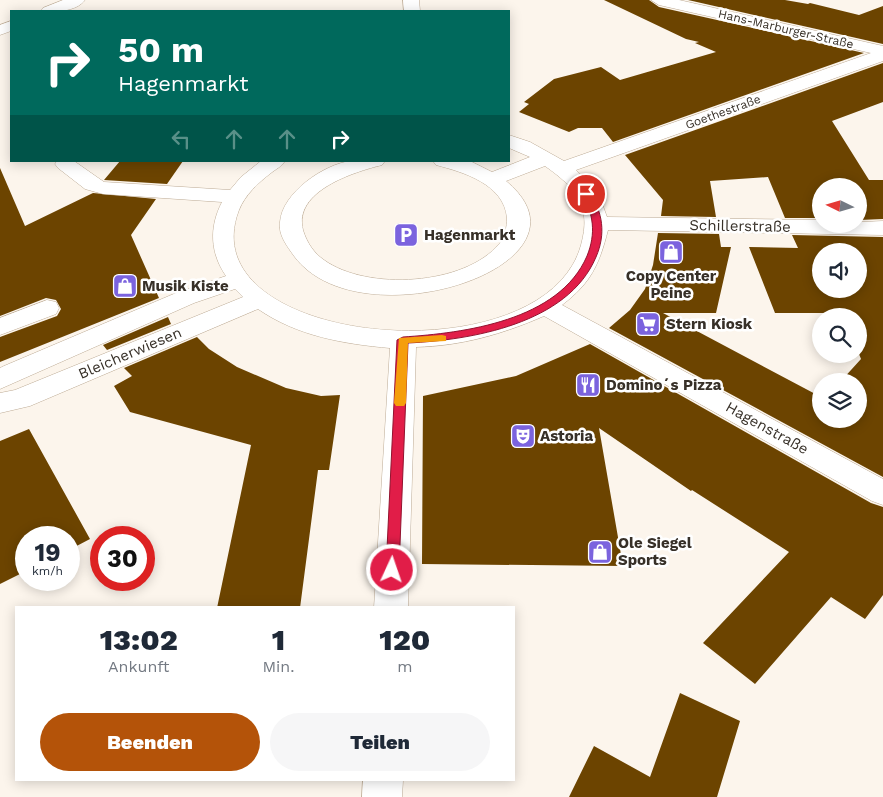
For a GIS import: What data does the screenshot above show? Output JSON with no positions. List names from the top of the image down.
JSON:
{
  "streets": {
    "street": [
      "Hans-Marburger-Straße",
      "Goethestraße",
      "Schillerstraße",
      "Bleicherwiesen",
      "Hagenstraße"
    ]
  },
  "places": {
    "parking": ["Hagenmarkt"],
    "shop": ["Copy Center Peine", "Musik Kiste", "Ole Siegel Sports"],
    "supermarket": ["Stern Kiosk"],
    "restaurant": ["Domino´s Pizza"],
    "theatre": ["Astoria"]
  },
  "north": "left",
  "page": {
    "turn": ["50 m", "Hagenmarkt"],
    "speed": "19 km/h",
    "limit": "30",
    "eta": [
      "13:02",
      "Ankunft",
      "1",
      "Min.",
      "120",
      "m"
    ],
    "buttons": ["Beenden", "Teilen"]
  }
}
